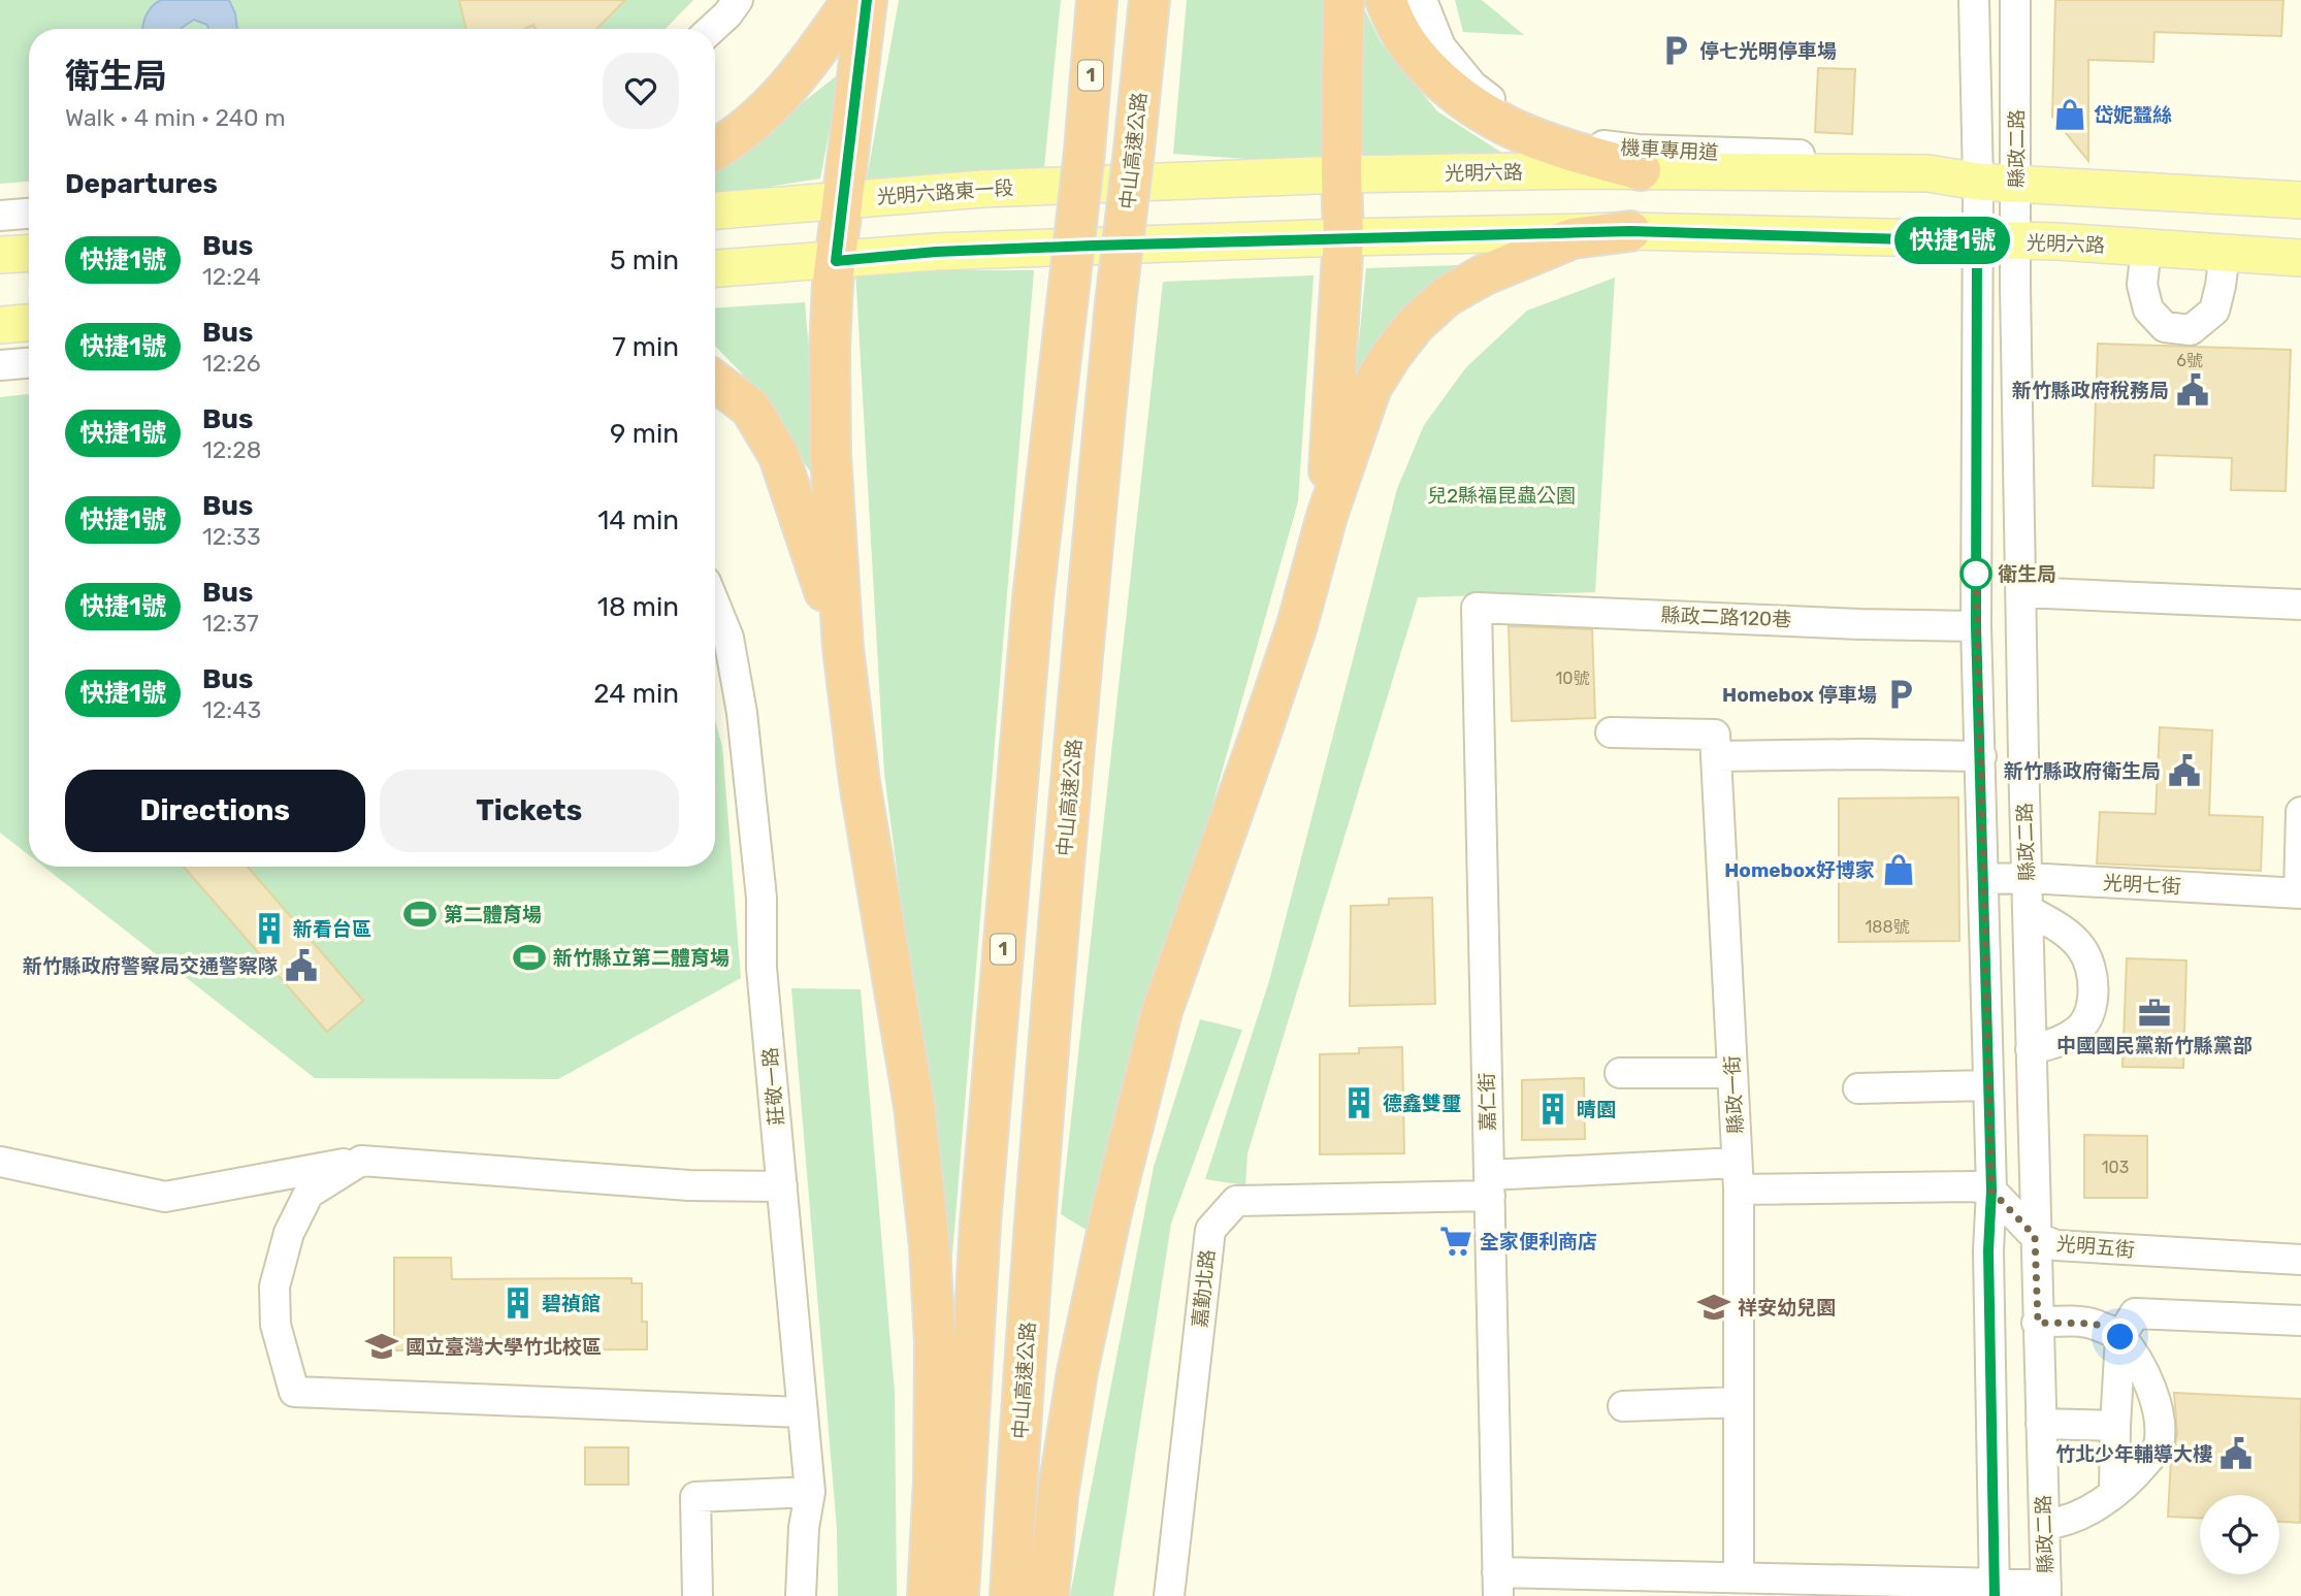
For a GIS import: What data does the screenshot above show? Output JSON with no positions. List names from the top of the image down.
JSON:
{
  "streets": {
    "highway": ["1", "中山高速公路"],
    "main road": ["光明六路", "光明六路東一段"],
    "street": [
      "縣政二路",
      "機車專用道",
      "縣政二路120巷",
      "光明七街",
      "莊敬一路",
      "縣政一街",
      "嘉仁街",
      "光明五街",
      "嘉勤北路"
    ]
  },
  "crossings": [
    ["1", "光明六路"],
    ["1", "光明六路東一段"],
    ["縣政二路", "機車專用道"],
    ["縣政二路", "光明六路"],
    ["縣政二路", "縣政二路120巷"],
    ["縣政二路", "光明七街"],
    ["縣政二路", "光明五街"],
    ["機車專用道", "光明六路"],
    ["光明六路", "光明六路東一段"],
    ["縣政二路120巷", "嘉仁街"],
    ["嘉仁街", "嘉勤北路"]
  ],
  "parks": ["兒2縣福昆蟲公園"],
  "places": {
    "parking": ["停七光明停車場", "Homebox 停車場"],
    "shop": ["岱妮蠶絲", "Homebox好博家"],
    "public building": [
      "新竹縣政府稅務局",
      "新竹縣政府衛生局",
      "新竹縣政府警察局交通警察隊",
      "竹北少年輔導大樓"
    ],
    "other": ["衛生局"],
    "sports": ["第二體育場", "新竹縣立第二體育場"],
    "building": [
      "新看台區",
      "德鑫雙璽",
      "晴園",
      "碧禎館"
    ],
    "office": ["中國國民黨新竹縣黨部"],
    "supermarket": ["全家便利商店"],
    "school or university": ["祥安幼兒園", "國立臺灣大學竹北校區"]
  },
  "lines": ["bus line 快捷1號"],
  "house_numbers": [
    "6號",
    "10號",
    "188號",
    "103"
  ],
  "page": {
    "on_map": "快捷1號",
    "heading": [
      ["衛生局", "Walk · 4 min · 240 m"],
      "Departures"
    ],
    "list": [
      {
        "mark": "快捷1號",
        "name": "Bus",
        "note": "12:24",
        "value": "5 min"
      },
      {
        "mark": "快捷1號",
        "name": "Bus",
        "note": "12:26",
        "value": "7 min"
      },
      {
        "mark": "快捷1號",
        "name": "Bus",
        "note": "12:28",
        "value": "9 min"
      },
      {
        "mark": "快捷1號",
        "name": "Bus",
        "note": "12:33",
        "value": "14 min"
      },
      {
        "mark": "快捷1號",
        "name": "Bus",
        "note": "12:37",
        "value": "18 min"
      },
      {
        "mark": "快捷1號",
        "name": "Bus",
        "note": "12:43",
        "value": "24 min"
      }
    ],
    "buttons": ["Directions", "Tickets"]
  }
}
